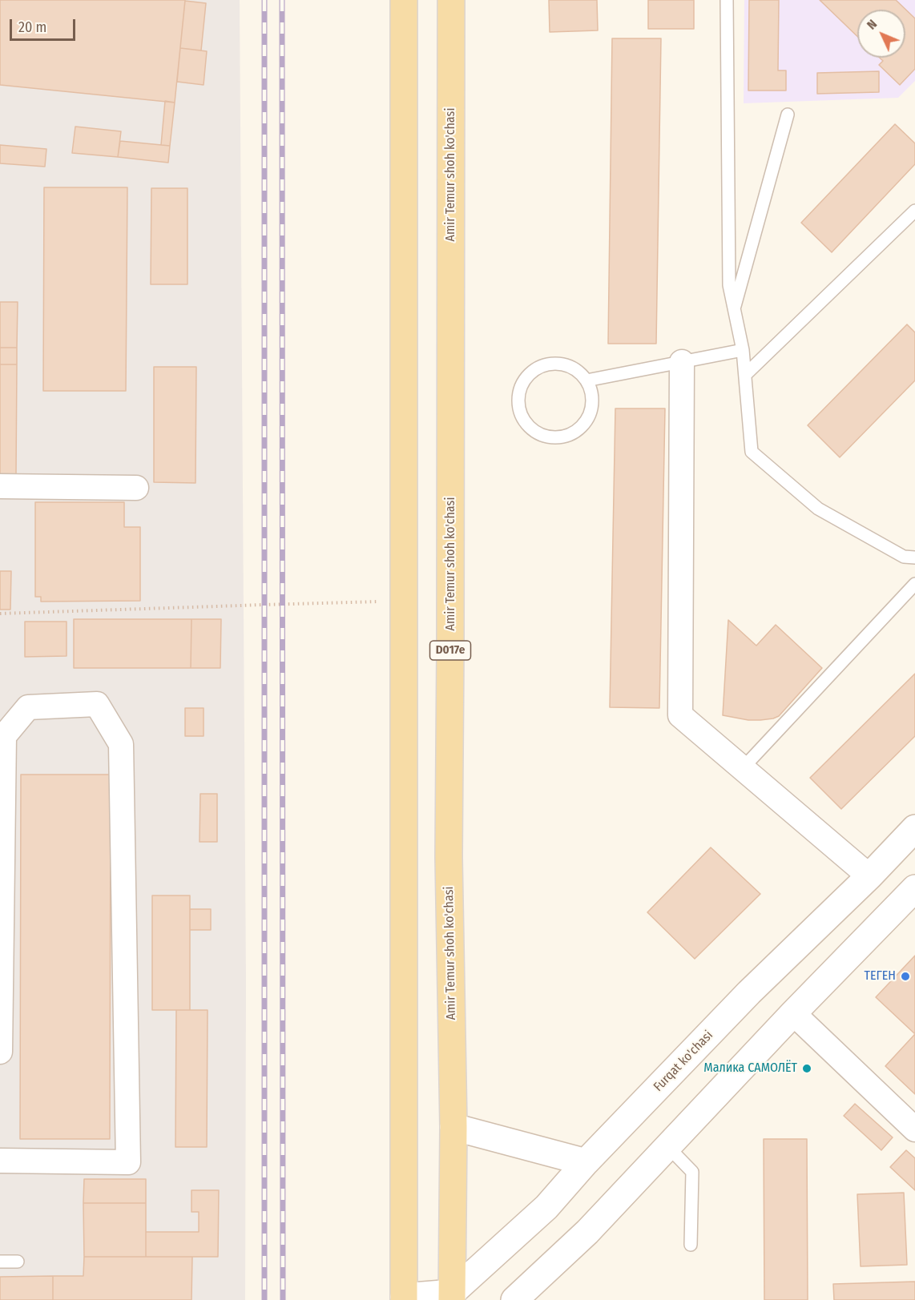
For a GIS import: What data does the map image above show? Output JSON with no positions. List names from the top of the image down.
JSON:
{
  "streets": {
    "main road": ["Amir Temur shoh ko'chasi", "D017e", "Furqat ko'chasi"]
  },
  "crossings": [
    ["Amir Temur shoh ko'chasi", "Furqat ko'chasi"]
  ],
  "places": ["ТЕГЕН", "Малика САМОЛЁТ"],
  "scale_bar": "20 m",
  "north": "top left"
}
